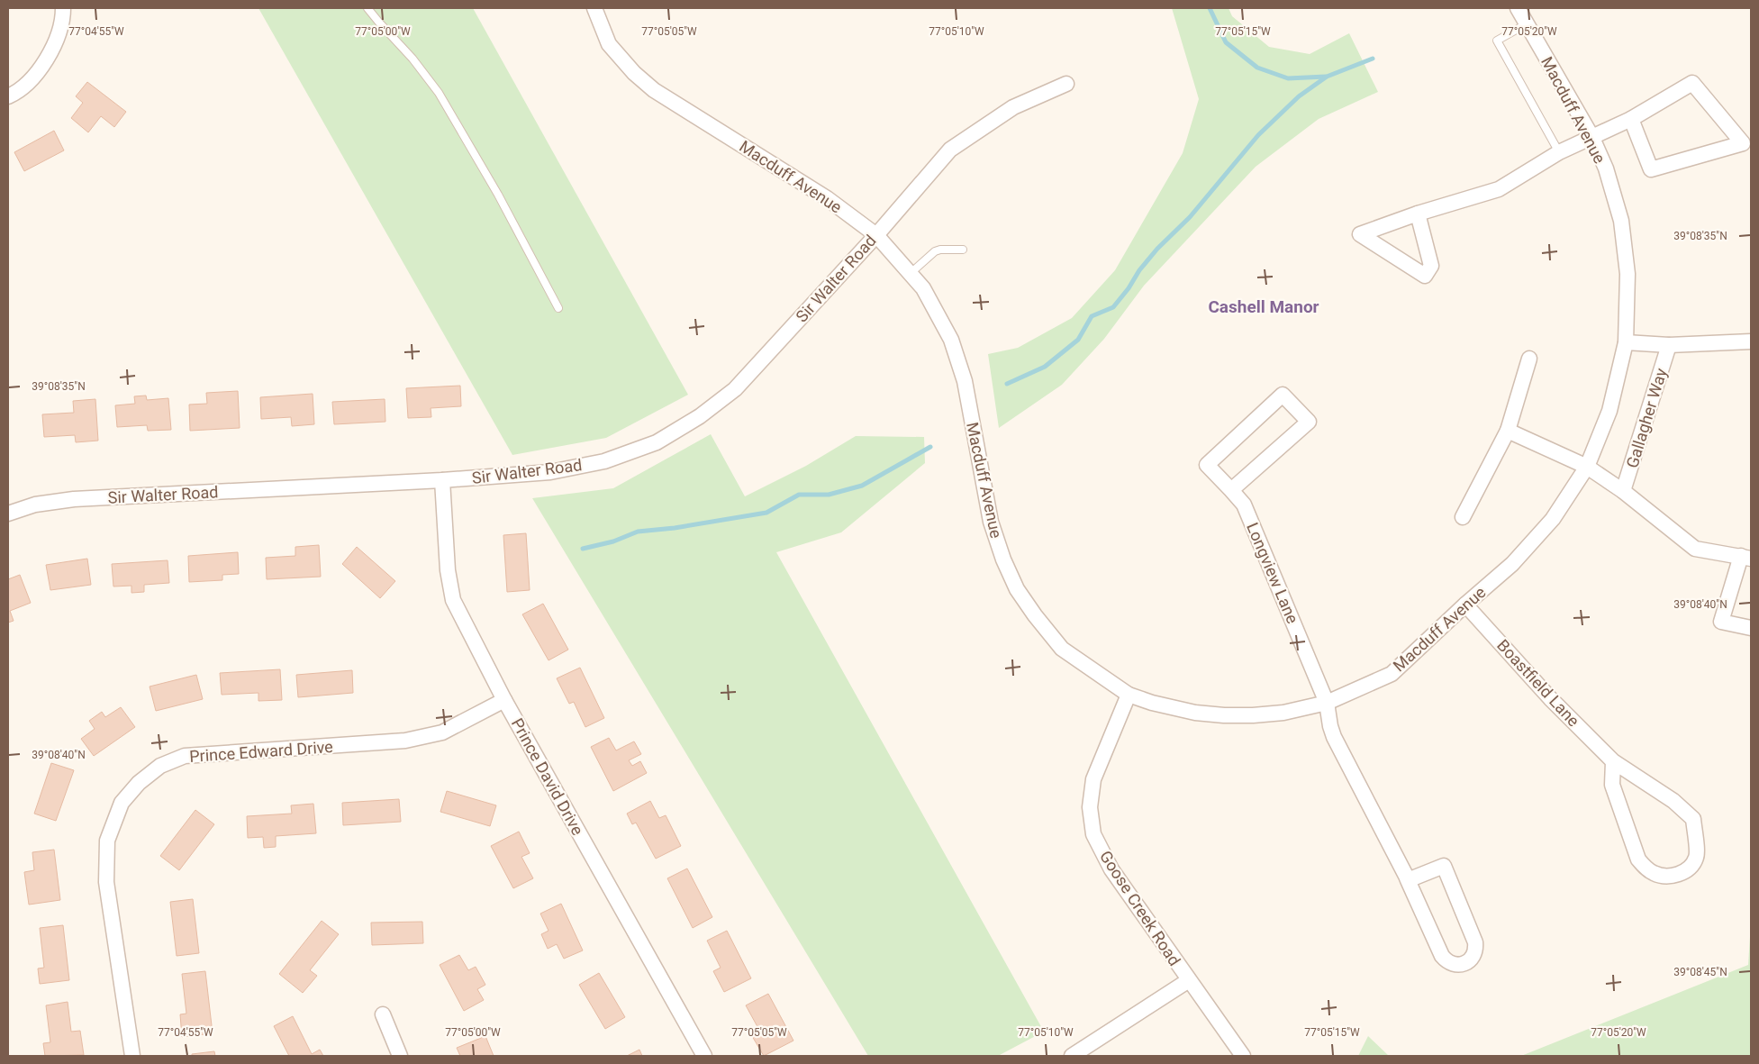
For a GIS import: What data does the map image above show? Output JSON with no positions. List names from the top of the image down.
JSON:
{
  "streets": {
    "street": [
      "Macduff Avenue",
      "Sir Walter Road",
      "Gallagher Way",
      "Longview Lane",
      "Boastfield Lane",
      "Prince Edward Drive",
      "Prince David Drive",
      "Goose Creek Road"
    ]
  },
  "crossings": [
    ["Macduff Avenue", "Sir Walter Road"],
    ["Macduff Avenue", "Gallagher Way"],
    ["Macduff Avenue", "Longview Lane"],
    ["Macduff Avenue", "Boastfield Lane"],
    ["Macduff Avenue", "Goose Creek Road"],
    ["Sir Walter Road", "Prince David Drive"],
    ["Prince Edward Drive", "Prince David Drive"]
  ],
  "districts": ["Cashell Manor"],
  "coordinates": [
    "77°04'55\"W",
    "77°05'00\"W",
    "77°05'05\"W",
    "77°05'10\"W",
    "77°05'15\"W",
    "77°05'20\"W",
    "39°08'35\"N",
    "39°08'40\"N",
    "39°08'45\"N"
  ]
}
